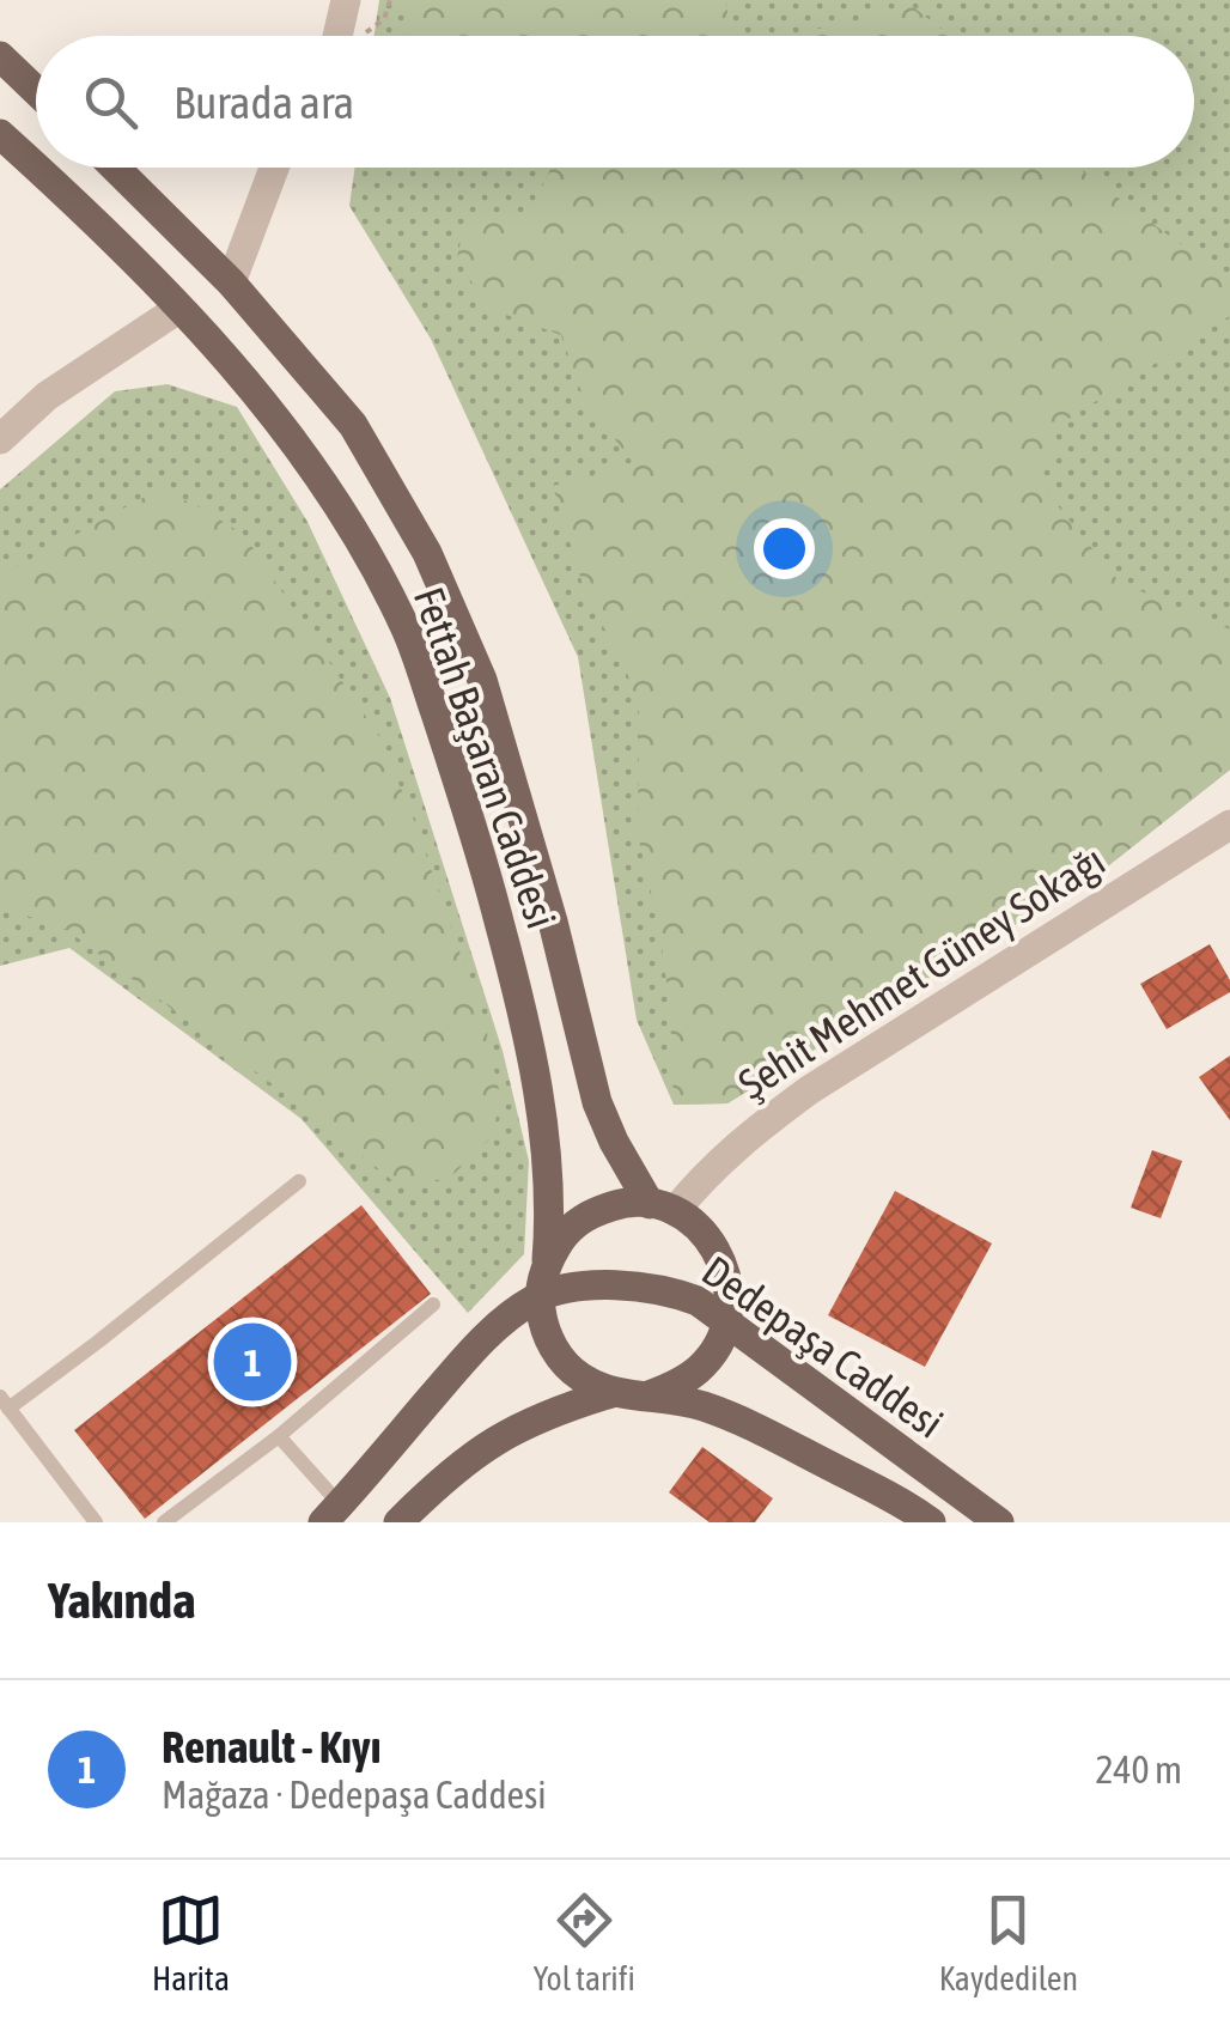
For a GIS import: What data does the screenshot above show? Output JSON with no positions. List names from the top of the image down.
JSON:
{
  "streets": {
    "main road": ["Fettah Başaran Caddesi", "Dedepaşa Caddesi"],
    "street": ["Şehit Mehmet Güney Sokağı"]
  },
  "crossings": [
    ["Fettah Başaran Caddesi", "Dedepaşa Caddesi"]
  ],
  "page": {
    "search": "Burada ara",
    "pins": "1",
    "heading": "Yakında",
    "list": [
      {
        "mark": "1",
        "name": "Renault - Kıyı",
        "note": "Mağaza · Dedepaşa Caddesi",
        "value": "240 m"
      }
    ],
    "nav": ["Harita", "Yol tarifi", "Kaydedilen"]
  }
}
